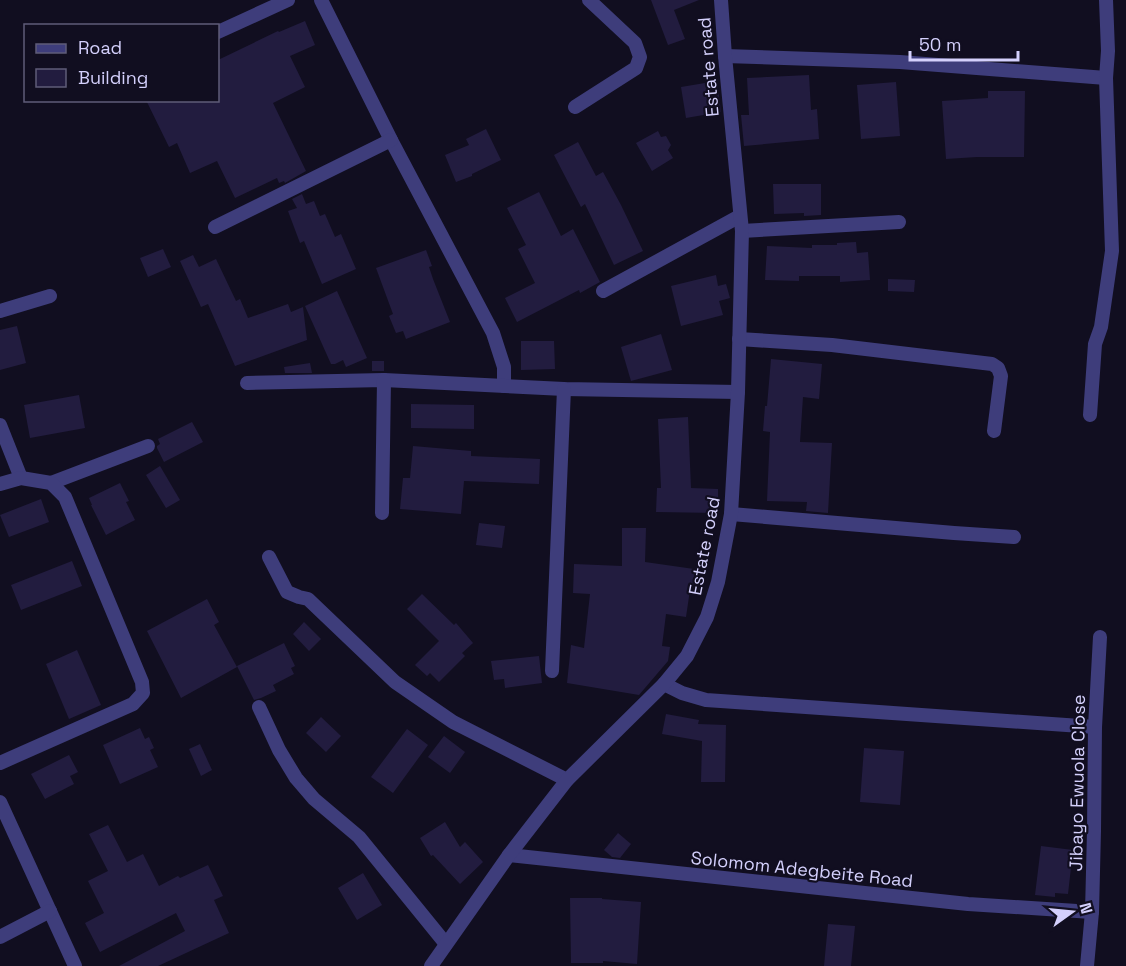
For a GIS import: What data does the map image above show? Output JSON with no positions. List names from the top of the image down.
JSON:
{
  "streets": {
    "street": ["Estate road", "Jibayo Ewuola Close", "Solomom Adegbeite Road"]
  },
  "crossings": [
    ["Estate road", "Solomom Adegbeite Road"],
    ["Jibayo Ewuola Close", "Solomom Adegbeite Road"]
  ],
  "legend": ["Road", "Building"],
  "scale_bar": "50 m",
  "north": "right"
}
